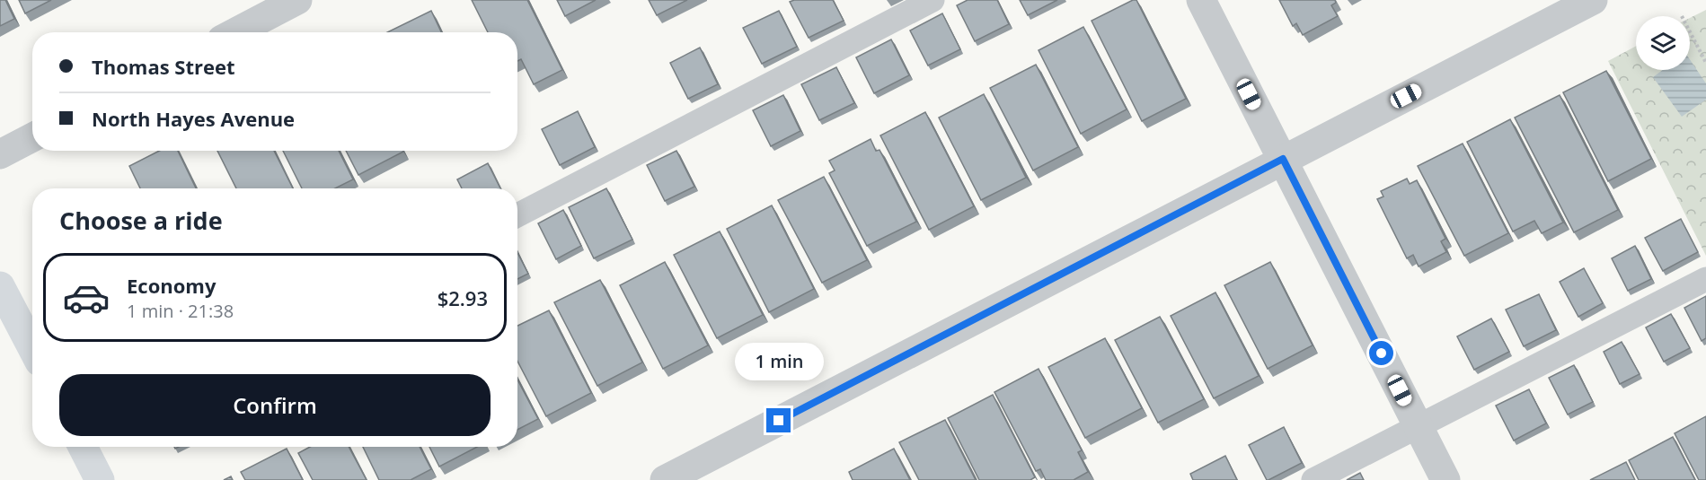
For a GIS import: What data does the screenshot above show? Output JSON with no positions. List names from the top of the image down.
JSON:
{
  "page": {
    "banner": ["Thomas Street", "North Hayes Avenue"],
    "heading": "Choose a ride",
    "list": [
      {
        "name": "Economy",
        "note": "1 min · 21:38",
        "value": "$2.93"
      }
    ],
    "bubble": "1 min",
    "buttons": "Confirm"
  }
}
